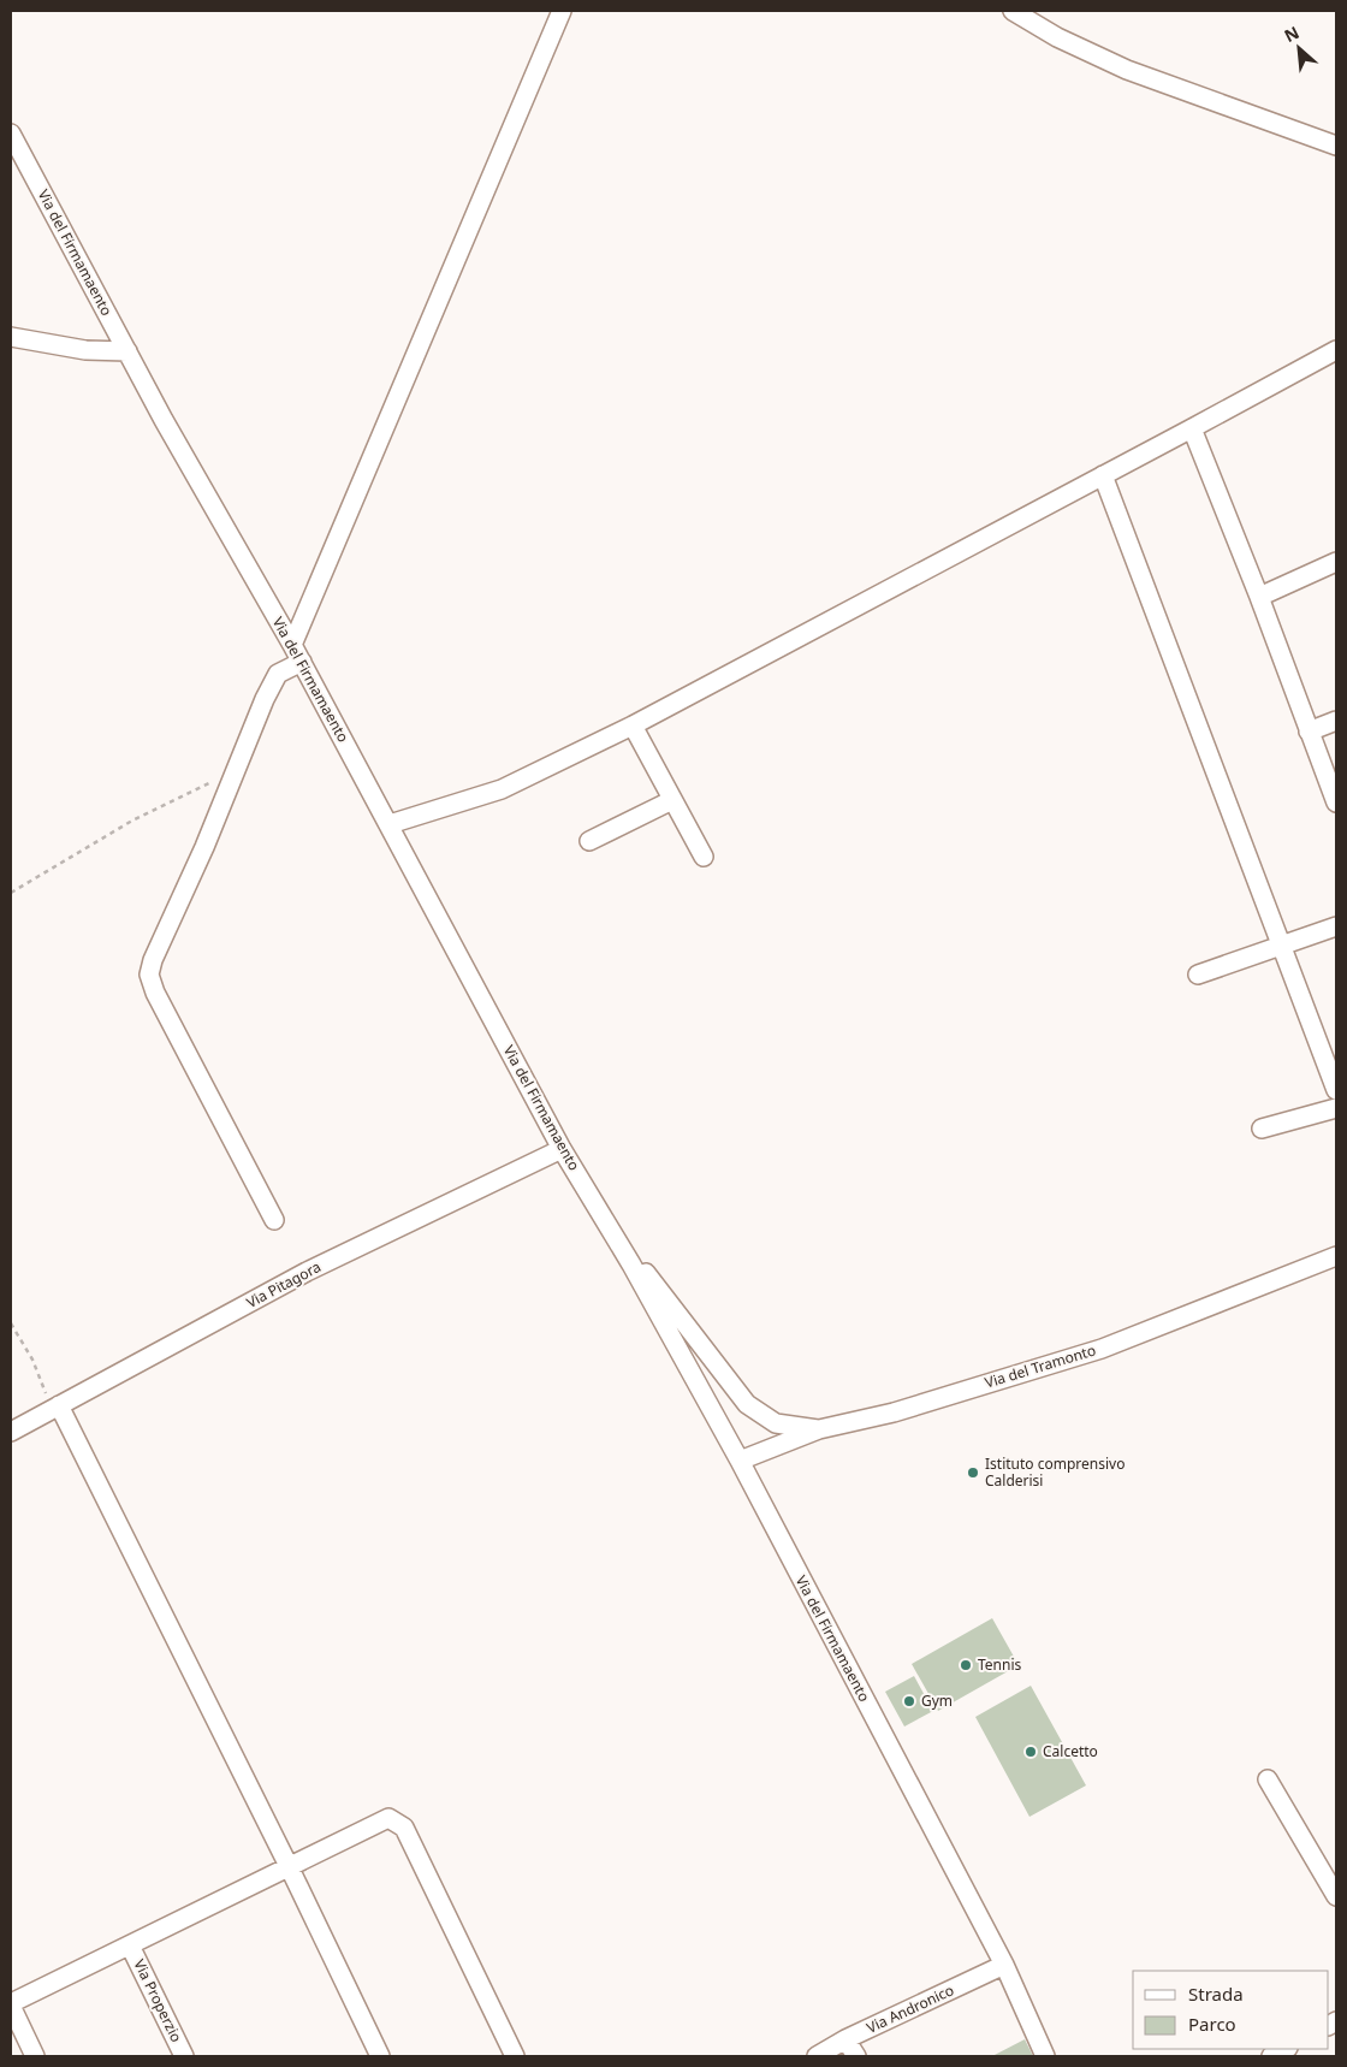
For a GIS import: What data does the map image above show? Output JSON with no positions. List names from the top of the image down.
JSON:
{
  "streets": {
    "street": [
      "Via del Firmamaento",
      "Via Pitagora",
      "Via del Tramonto",
      "Via Properzio",
      "Via Andronico"
    ]
  },
  "crossings": [
    ["Via del Firmamaento", "Via Pitagora"],
    ["Via del Firmamaento", "Via del Tramonto"],
    ["Via del Firmamaento", "Via Andronico"]
  ],
  "places": [
    "Istituto comprensivo Calderisi",
    "Tennis",
    "Gym",
    "Calcetto"
  ],
  "legend": ["Strada", "Parco"],
  "north": "top left"
}
